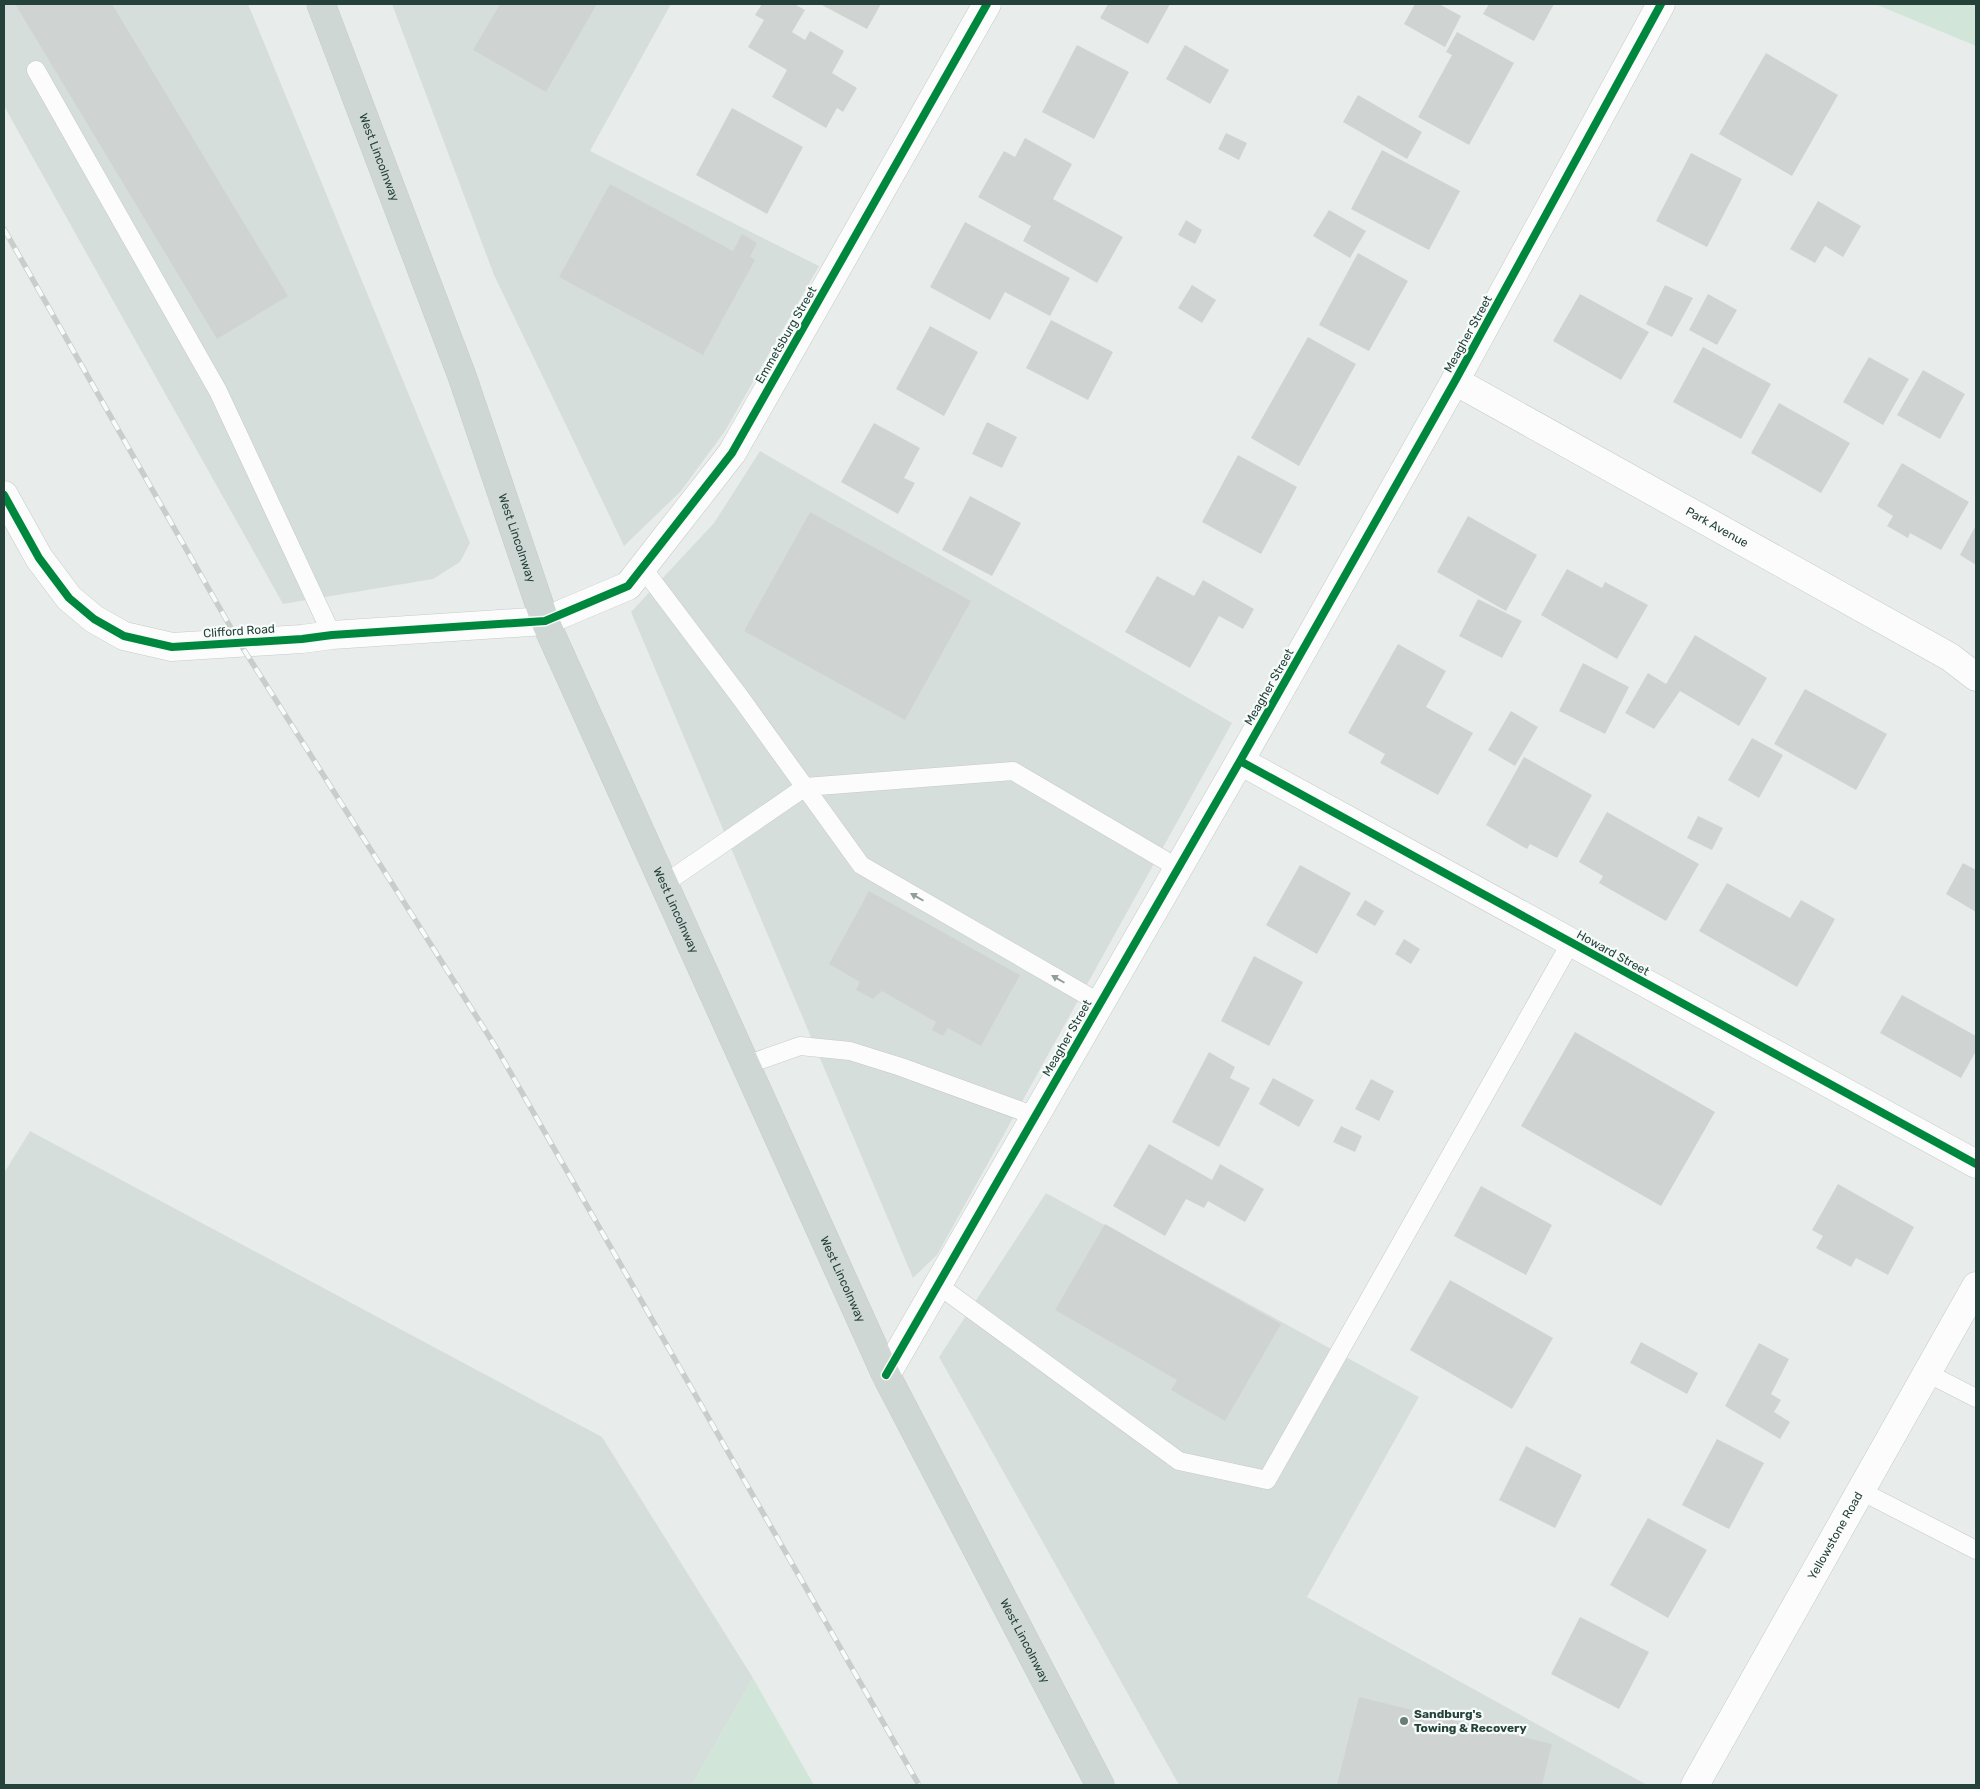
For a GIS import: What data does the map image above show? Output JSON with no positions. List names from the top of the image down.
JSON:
{
  "streets": {
    "main road": ["West Lincolnway"],
    "street": [
      "Meagher Street",
      "Emmetsburg Street",
      "Park Avenue",
      "Clifford Road",
      "Howard Street",
      "Yellowstone Road"
    ]
  },
  "crossings": [
    ["West Lincolnway", "Meagher Street"],
    ["West Lincolnway", "Emmetsburg Street"],
    ["West Lincolnway", "Clifford Road"],
    ["Meagher Street", "Park Avenue"],
    ["Meagher Street", "Howard Street"],
    ["Emmetsburg Street", "Clifford Road"]
  ],
  "places": ["Sandburg's Towing & Recovery"]
}
